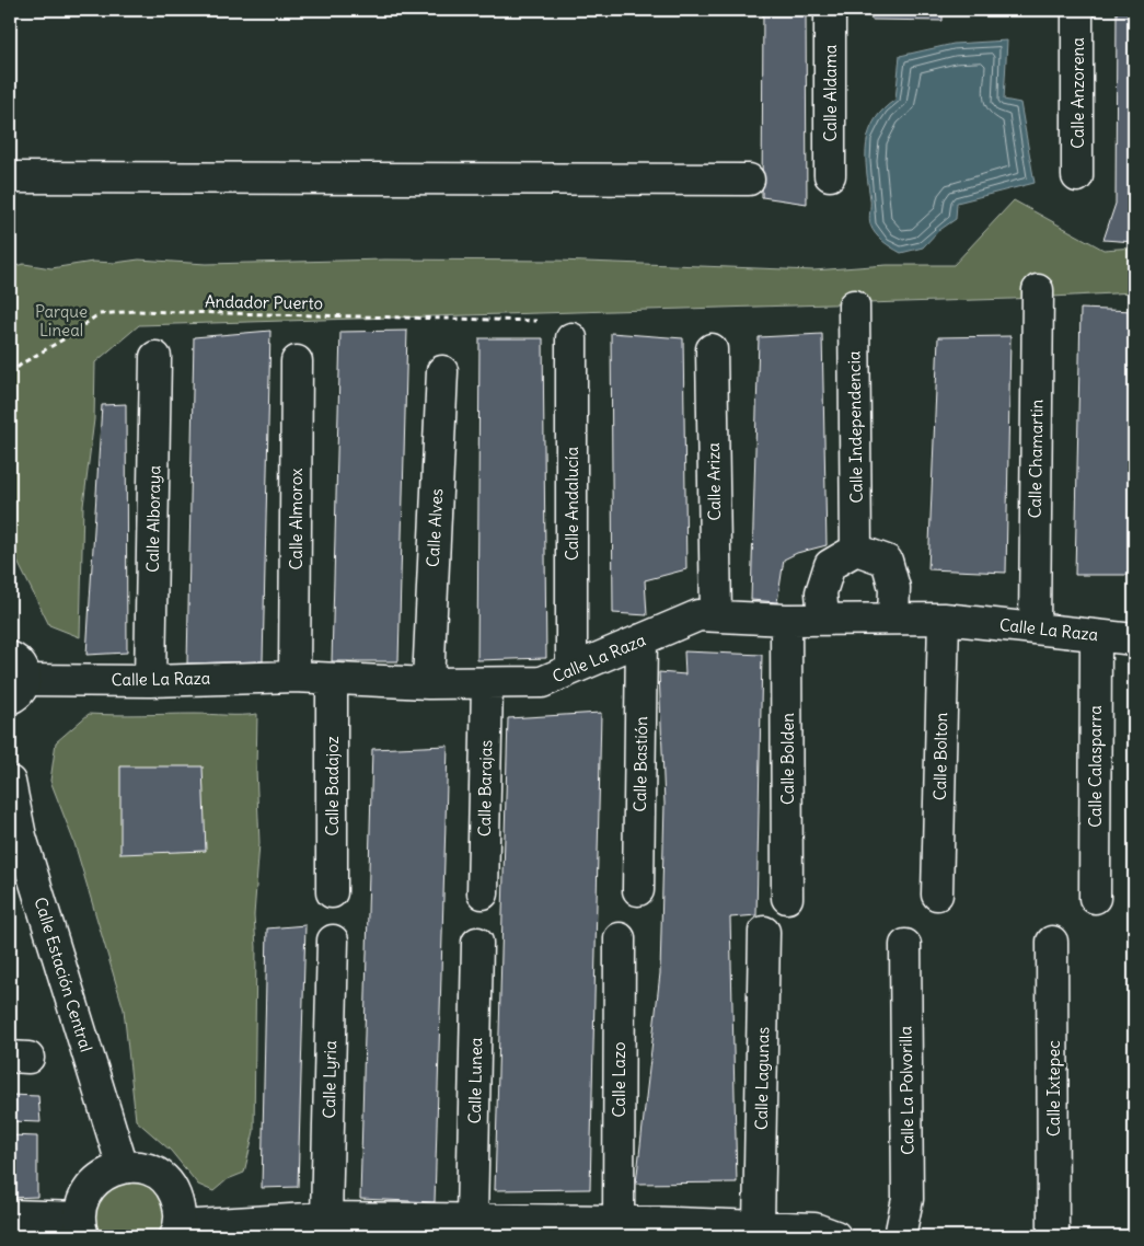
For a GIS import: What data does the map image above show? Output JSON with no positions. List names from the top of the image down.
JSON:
{
  "streets": {
    "street": [
      "Calle Aldama",
      "Calle Anzorena",
      "Calle Independencia",
      "Calle Chamartin",
      "Calle Ariza",
      "Calle Andalucía",
      "Calle Alboraya",
      "Calle Almorox",
      "Calle Alves",
      "Calle La Raza",
      "Calle Bolton",
      "Calle Bolden",
      "Calle Bastión",
      "Calle Calasparra",
      "Calle Badajoz",
      "Calle Barajas",
      "Calle Estación Central",
      "Calle Lagunas",
      "Calle Lyria",
      "Calle Lazo",
      "Calle Lunea",
      "Calle Ixtepec",
      "Calle La Polvorilla"
    ],
    "path": ["Andador Puerto"]
  },
  "crossings": [
    ["Calle Independencia", "Calle La Raza"],
    ["Calle Chamartin", "Calle La Raza"],
    ["Calle Ariza", "Calle La Raza"],
    ["Calle Andalucía", "Calle La Raza"],
    ["Calle Alboraya", "Calle La Raza"],
    ["Calle Almorox", "Calle La Raza"],
    ["Calle Alves", "Calle La Raza"],
    ["Calle La Raza", "Calle Bolton"],
    ["Calle La Raza", "Calle Bolden"],
    ["Calle La Raza", "Calle Bastión"],
    ["Calle La Raza", "Calle Calasparra"],
    ["Calle La Raza", "Calle Badajoz"],
    ["Calle La Raza", "Calle Barajas"]
  ],
  "parks": ["Parque Lineal"]
}
